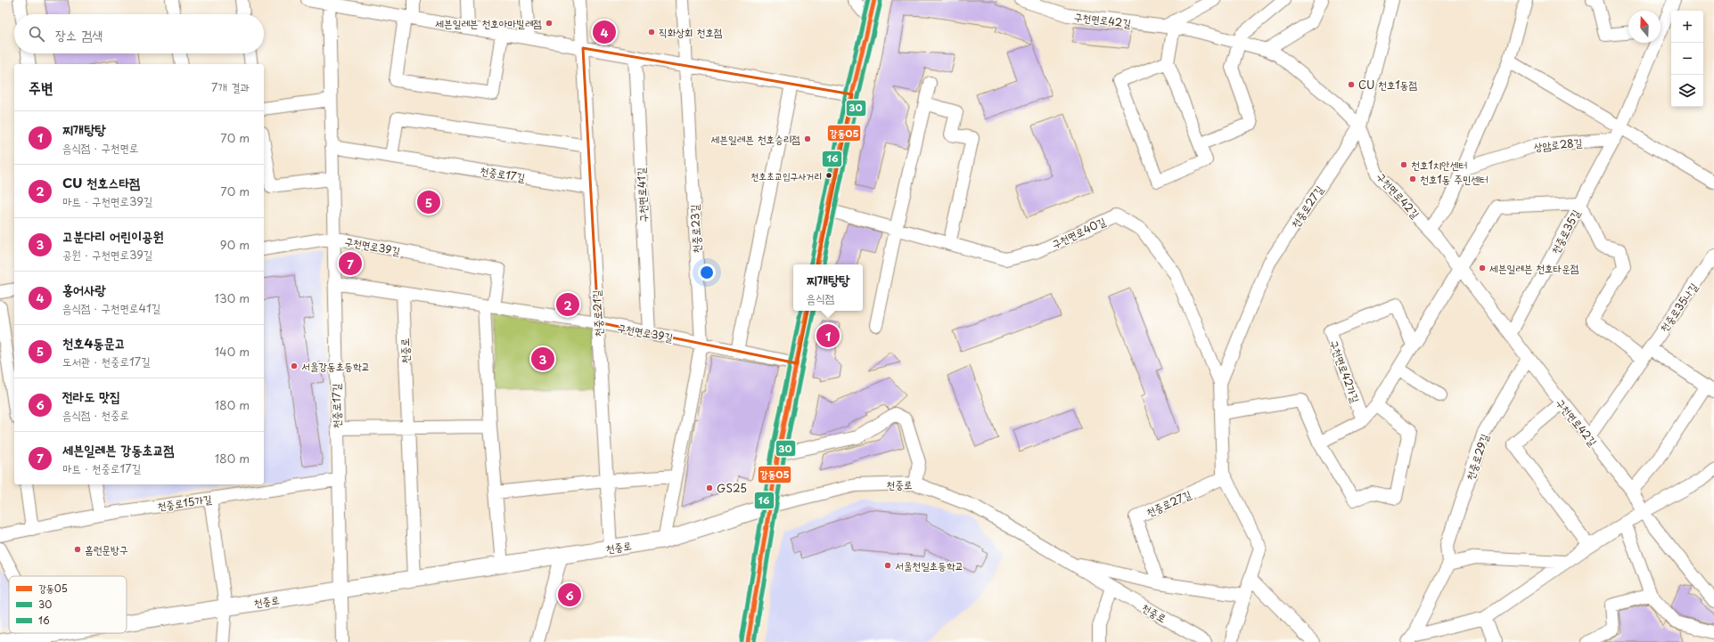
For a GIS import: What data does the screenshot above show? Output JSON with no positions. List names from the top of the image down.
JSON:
{
  "streets": {
    "main road": ["천중로"],
    "street": [
      "구천면로42길",
      "상암로28길",
      "천중로17길",
      "구천면로41길",
      "천중로27길",
      "천중로23길",
      "천중로35길",
      "구천면로40길",
      "구천면로39길",
      "천중로35나길",
      "천중로21길",
      "구천면로42가길",
      "천중로29길",
      "천중로15가길"
    ]
  },
  "crossings": [
    ["구천면로42길", "천중로27길"],
    ["구천면로42길", "천중로35길"],
    ["구천면로42길", "천중로35나길"],
    ["구천면로42길", "구천면로42가길"],
    ["구천면로42길", "천중로29길"],
    ["상암로28길", "천중로35길"],
    ["천중로17길", "구천면로39길"],
    ["천중로17길", "천중로21길"],
    ["천중로17길", "천중로"],
    ["천중로17길", "천중로15가길"],
    ["구천면로41길", "구천면로39길"],
    ["천중로27길", "구천면로40길"],
    ["천중로23길", "구천면로39길"],
    ["천중로23길", "천중로"],
    ["구천면로39길", "천중로21길"],
    ["구천면로39길", "천중로"],
    ["천중로21길", "천중로"]
  ],
  "places": [
    "세븐일레븐 천호아마빌레점",
    "직화상회 천호점",
    "CU 천호1동점",
    "세븐일레븐 천호승리점",
    "천호1치안센터",
    "천호초교입구사거리",
    "천호1동 주민센터",
    "세븐일레븐 천호타운점",
    "서울강동초등학교",
    "GS25",
    "홈런문방구",
    "서울천일초등학교"
  ],
  "lines": ["transit line 강동05", "transit line 16", "transit line 30"],
  "legend": ["강동05", "30", "16"],
  "north": "top",
  "page": {
    "map_buttons": ["+", "−"],
    "search": "장소 검색",
    "pins": [
      "4",
      "5",
      "7",
      "2",
      "1",
      "3",
      "6"
    ],
    "heading": ["주변", "7개 결과"],
    "list": [
      {
        "mark": "1",
        "name": "찌개탕탕",
        "note": "음식점 · 구천면로",
        "value": "70 m"
      },
      {
        "mark": "2",
        "name": "CU 천호스타점",
        "note": "마트 · 구천면로39길",
        "value": "70 m"
      },
      {
        "mark": "3",
        "name": "고분다리 어린이공원",
        "note": "공원 · 구천면로39길",
        "value": "90 m"
      },
      {
        "mark": "4",
        "name": "홍어사랑",
        "note": "음식점 · 구천면로41길",
        "value": "130 m"
      },
      {
        "mark": "5",
        "name": "천호4동문고",
        "note": "도서관 · 천중로17길",
        "value": "140 m"
      },
      {
        "mark": "6",
        "name": "전라도 맛집",
        "note": "음식점 · 천중로",
        "value": "180 m"
      },
      {
        "mark": "7",
        "name": "세븐일레븐 강동초교점",
        "note": "마트 · 천중로17길",
        "value": "180 m"
      }
    ],
    "popup": ["찌개탕탕", "음식점"]
  }
}
